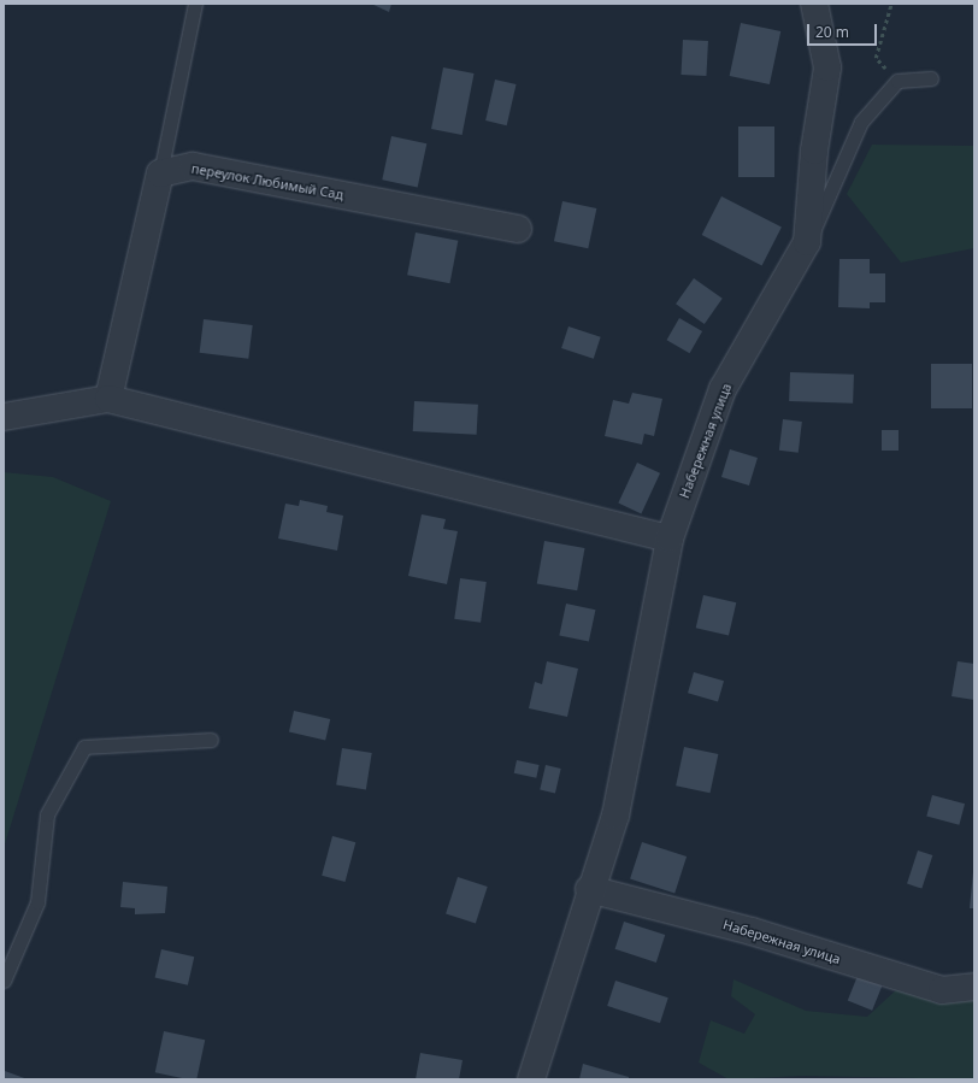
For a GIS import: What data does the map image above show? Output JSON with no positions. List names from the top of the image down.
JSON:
{
  "streets": {
    "street": ["переулок Любимый Сад", "Набережная улица"]
  },
  "scale_bar": "20 m"
}
